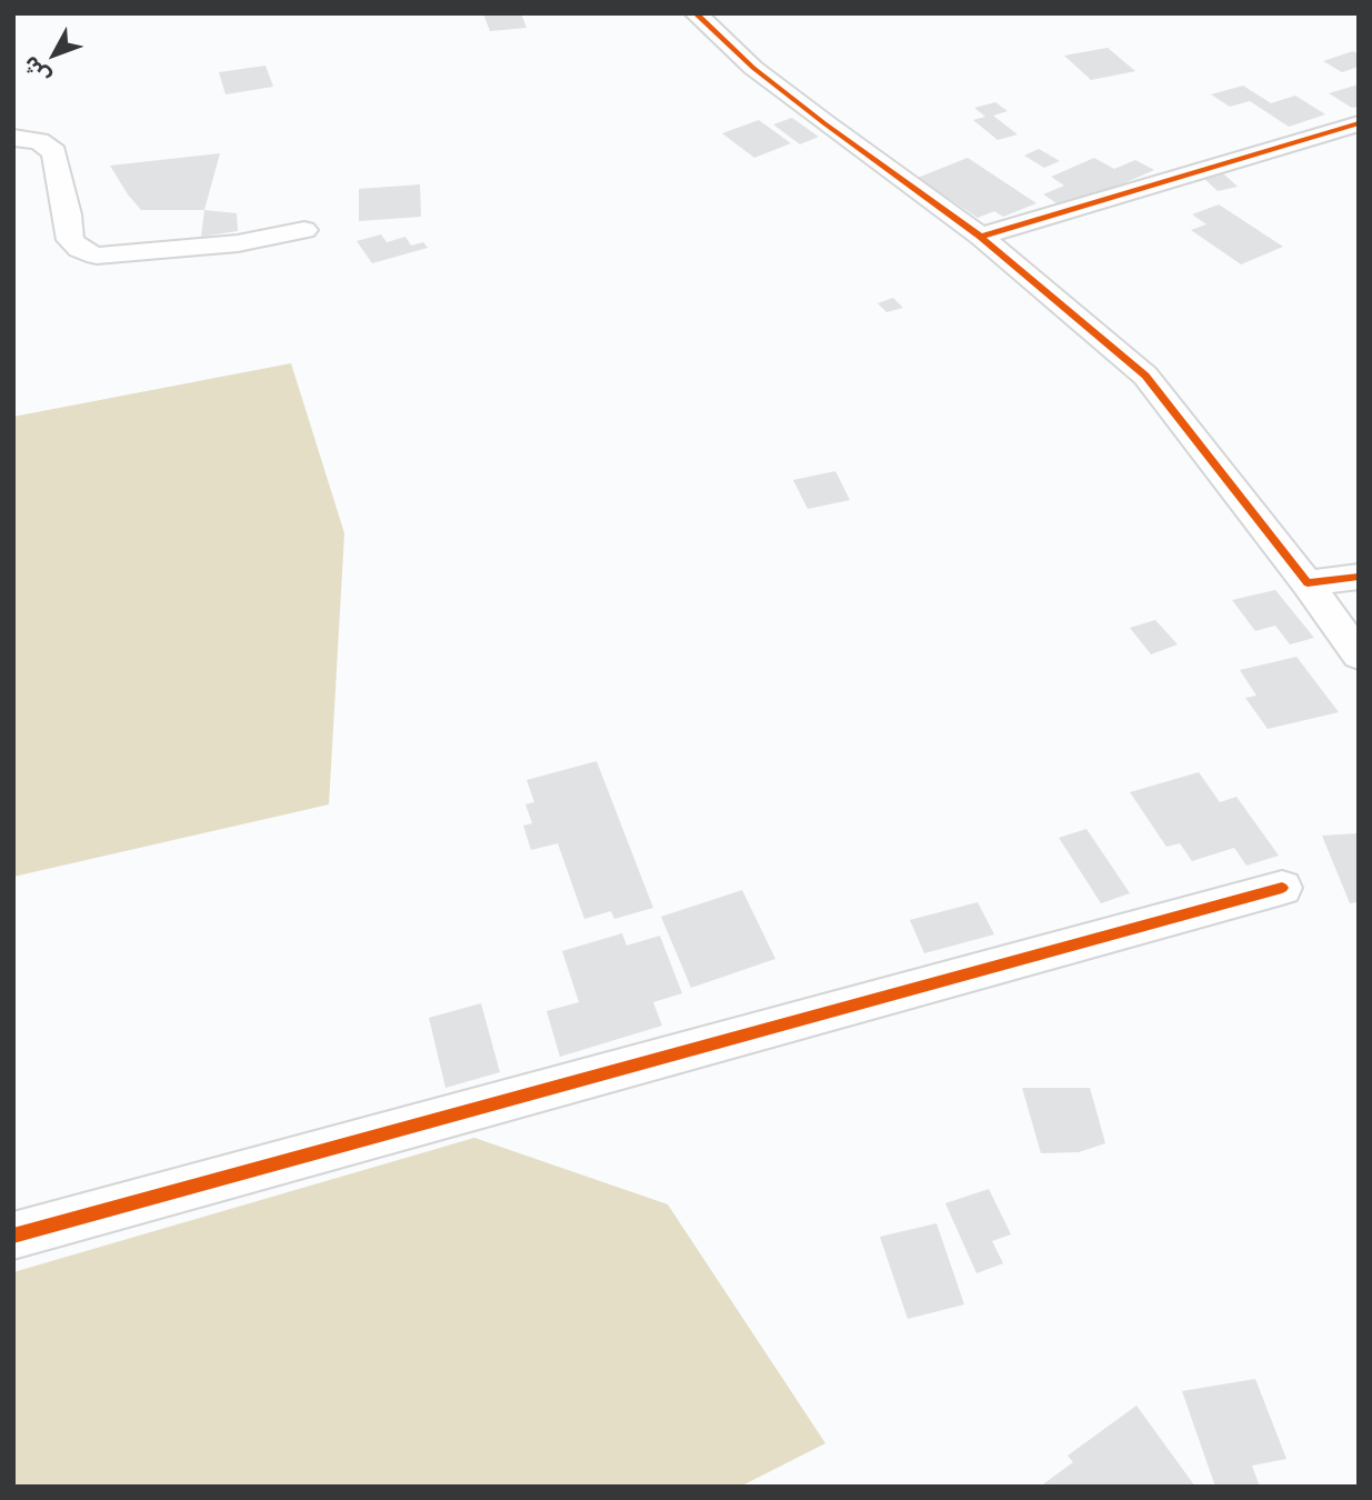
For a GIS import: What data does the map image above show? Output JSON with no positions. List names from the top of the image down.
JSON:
{
  "north": "bottom left"
}
